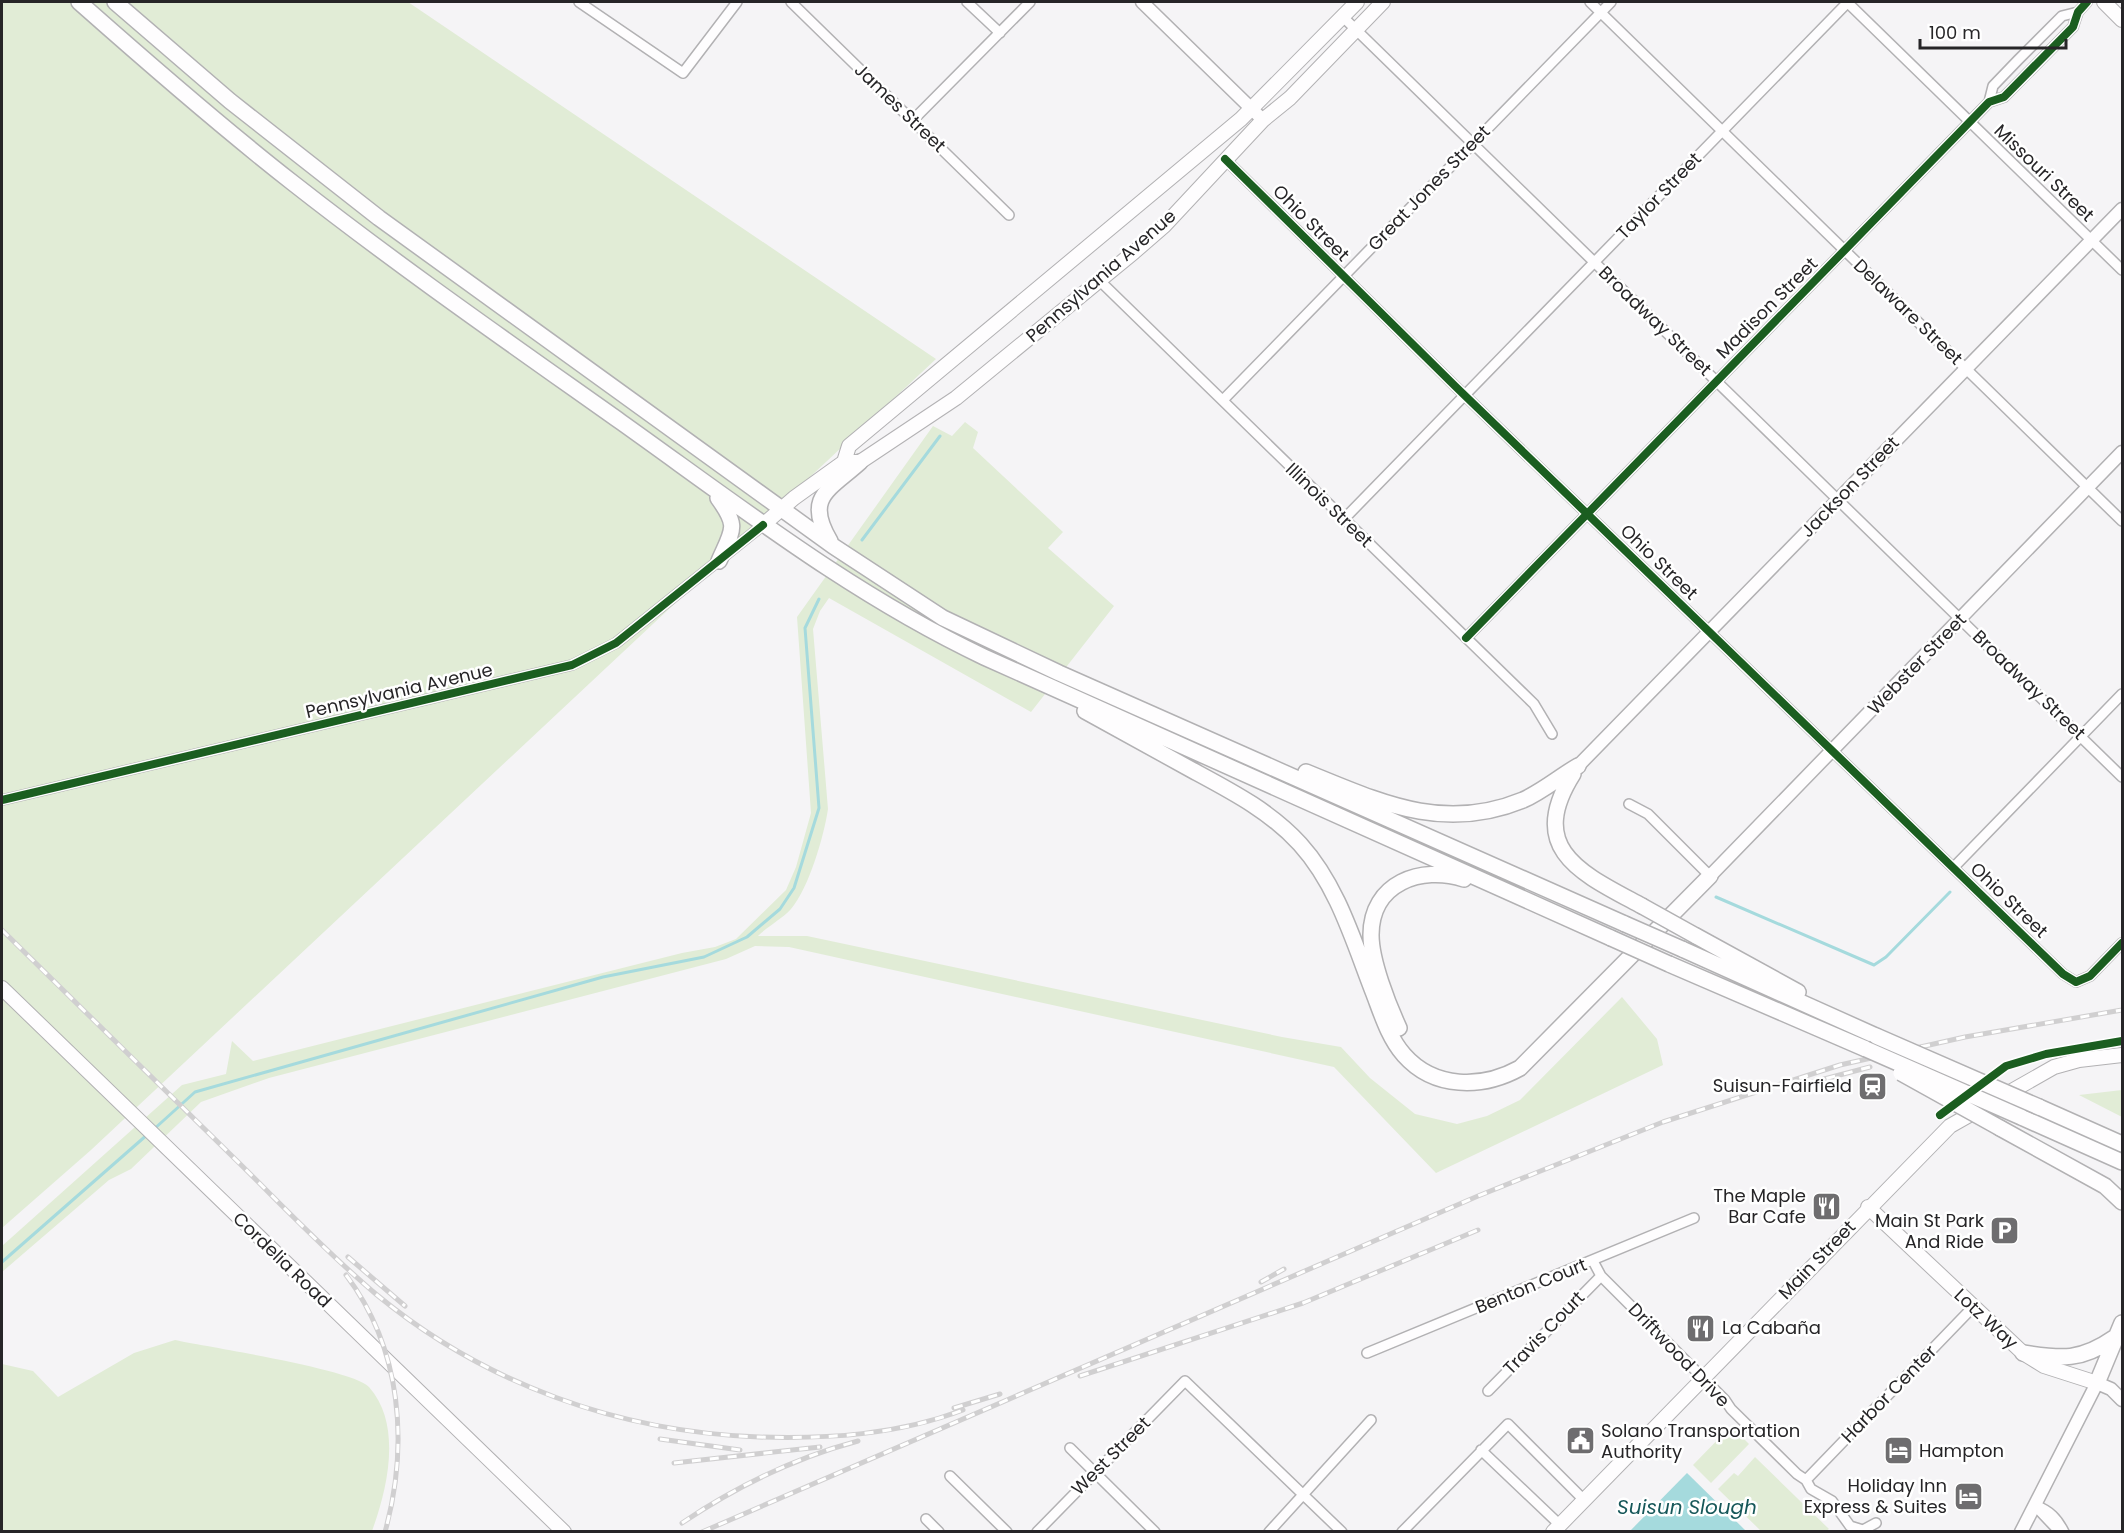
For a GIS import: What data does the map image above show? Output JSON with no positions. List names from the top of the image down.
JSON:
{
  "streets": {
    "main road": [
      "Pennsylvania Avenue",
      "Cordelia Road",
      "Main Street",
      "Lotz Way"
    ],
    "street": [
      "James Street",
      "Missouri Street",
      "Great Jones Street",
      "Taylor Street",
      "Ohio Street",
      "Madison Street",
      "Delaware Street",
      "Broadway Street",
      "Jackson Street",
      "Illinois Street",
      "Webster Street",
      "Benton Court",
      "Travis Court",
      "Driftwood Drive",
      "Harbor Center",
      "West Street"
    ]
  },
  "crossings": [
    ["Missouri Street", "Taylor Street"],
    ["Missouri Street", "Madison Street"],
    ["Missouri Street", "Jackson Street"],
    ["Great Jones Street", "Ohio Street"],
    ["Great Jones Street", "Delaware Street"],
    ["Great Jones Street", "Broadway Street"],
    ["Great Jones Street", "Illinois Street"],
    ["Taylor Street", "Ohio Street"],
    ["Taylor Street", "Delaware Street"],
    ["Taylor Street", "Broadway Street"],
    ["Taylor Street", "Illinois Street"],
    ["Ohio Street", "Pennsylvania Avenue"],
    ["Ohio Street", "Madison Street"],
    ["Ohio Street", "Jackson Street"],
    ["Ohio Street", "Webster Street"],
    ["Pennsylvania Avenue", "Broadway Street"],
    ["Pennsylvania Avenue", "Illinois Street"],
    ["Madison Street", "Delaware Street"],
    ["Madison Street", "Broadway Street"],
    ["Madison Street", "Illinois Street"],
    ["Delaware Street", "Jackson Street"],
    ["Delaware Street", "Webster Street"],
    ["Broadway Street", "Jackson Street"],
    ["Broadway Street", "Webster Street"],
    ["Main Street", "Lotz Way"],
    ["Main Street", "Driftwood Drive"],
    ["Benton Court", "Driftwood Drive"],
    ["Lotz Way", "Harbor Center"],
    ["Travis Court", "Driftwood Drive"],
    ["Driftwood Drive", "Harbor Center"]
  ],
  "water": ["Suisun Slough"],
  "places": {
    "station": ["Suisun-Fairfield"],
    "restaurant": ["The Maple Bar Cafe", "La Cabaña"],
    "parking": ["Main St Park And Ride"],
    "public building": ["Solano Transportation Authority"],
    "hotel": ["Hampton", "Holiday Inn Express & Suites"]
  },
  "scale_bar": "100 m"
}
